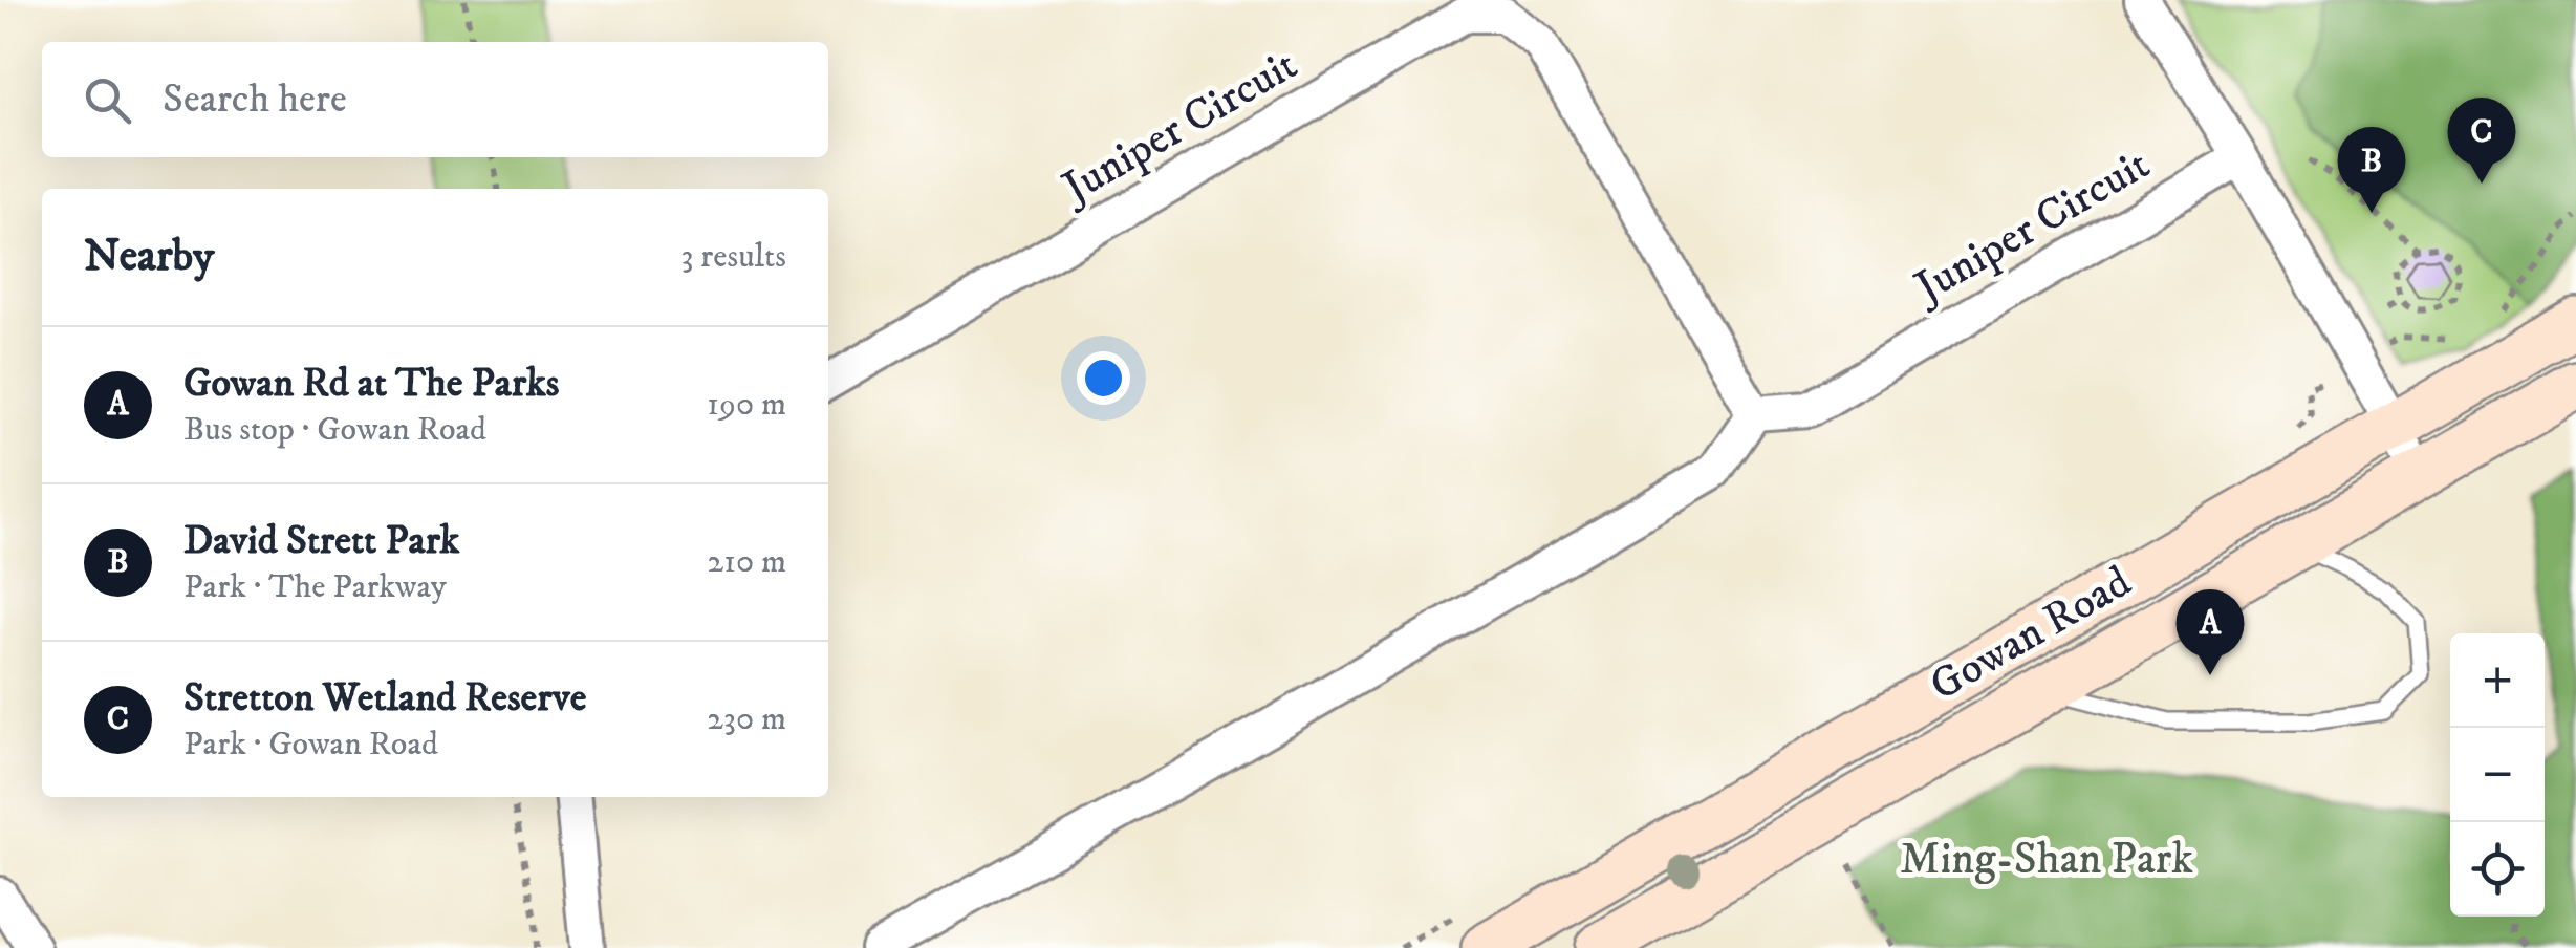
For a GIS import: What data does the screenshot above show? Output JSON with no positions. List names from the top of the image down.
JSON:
{
  "streets": {
    "main road": ["Gowan Road"],
    "street": ["Juniper Circuit"]
  },
  "parks": ["Ming-Shan Park"],
  "page": {
    "search": "Search here",
    "pins": ["C", "B", "A"],
    "heading": ["Nearby", "3 results"],
    "list": [
      {
        "mark": "A",
        "name": "Gowan Rd at The Parks",
        "note": "Bus stop · Gowan Road",
        "value": "190 m"
      },
      {
        "mark": "B",
        "name": "David Strett Park",
        "note": "Park · The Parkway",
        "value": "210 m"
      },
      {
        "mark": "C",
        "name": "Stretton Wetland Reserve",
        "note": "Park · Gowan Road",
        "value": "230 m"
      }
    ],
    "map_buttons": ["+", "−"]
  }
}
